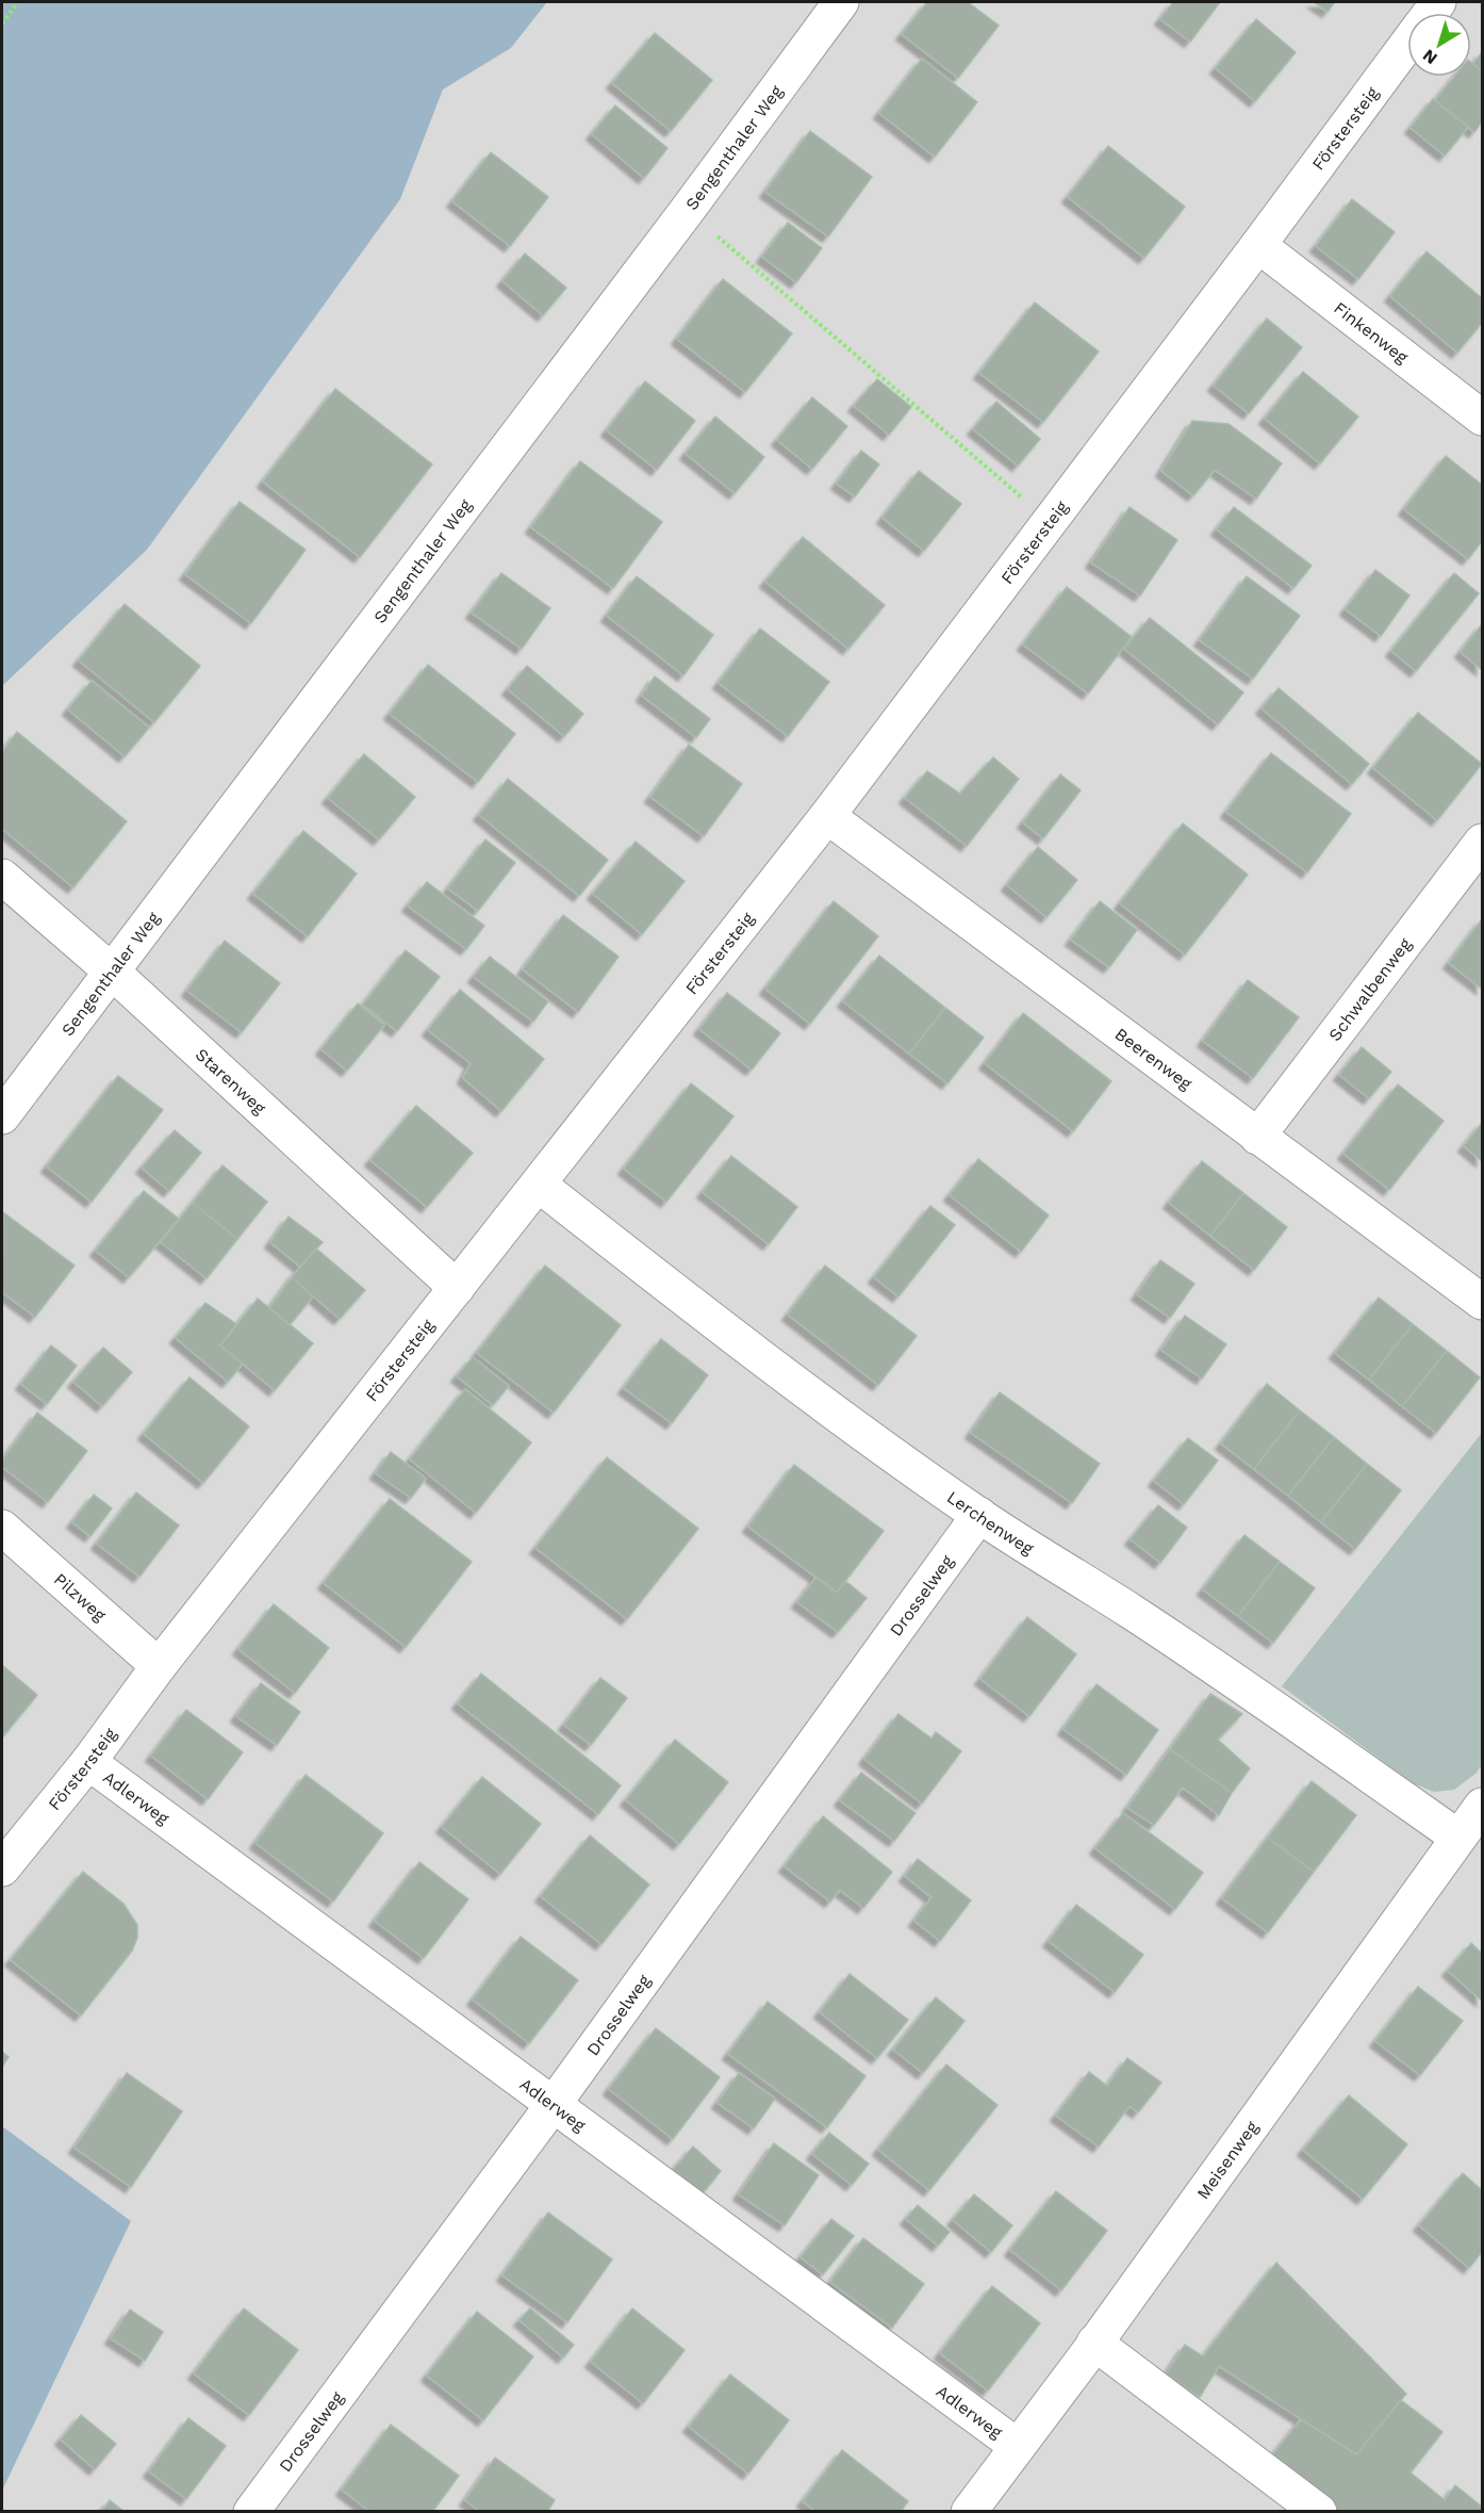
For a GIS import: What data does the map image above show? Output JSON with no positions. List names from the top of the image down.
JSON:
{
  "streets": {
    "street": [
      "Förstersteig",
      "Sengenthaler Weg",
      "Finkenweg",
      "Schwalbenweg",
      "Beerenweg",
      "Starenweg",
      "Lerchenweg",
      "Drosselweg",
      "Pilzweg",
      "Adlerweg",
      "Meisenweg"
    ]
  },
  "crossings": [
    ["Förstersteig", "Finkenweg"],
    ["Förstersteig", "Beerenweg"],
    ["Förstersteig", "Starenweg"],
    ["Förstersteig", "Lerchenweg"],
    ["Förstersteig", "Pilzweg"],
    ["Förstersteig", "Adlerweg"],
    ["Sengenthaler Weg", "Starenweg"],
    ["Schwalbenweg", "Beerenweg"],
    ["Lerchenweg", "Drosselweg"],
    ["Lerchenweg", "Meisenweg"],
    ["Drosselweg", "Adlerweg"],
    ["Adlerweg", "Meisenweg"]
  ],
  "north": "bottom left"
}
